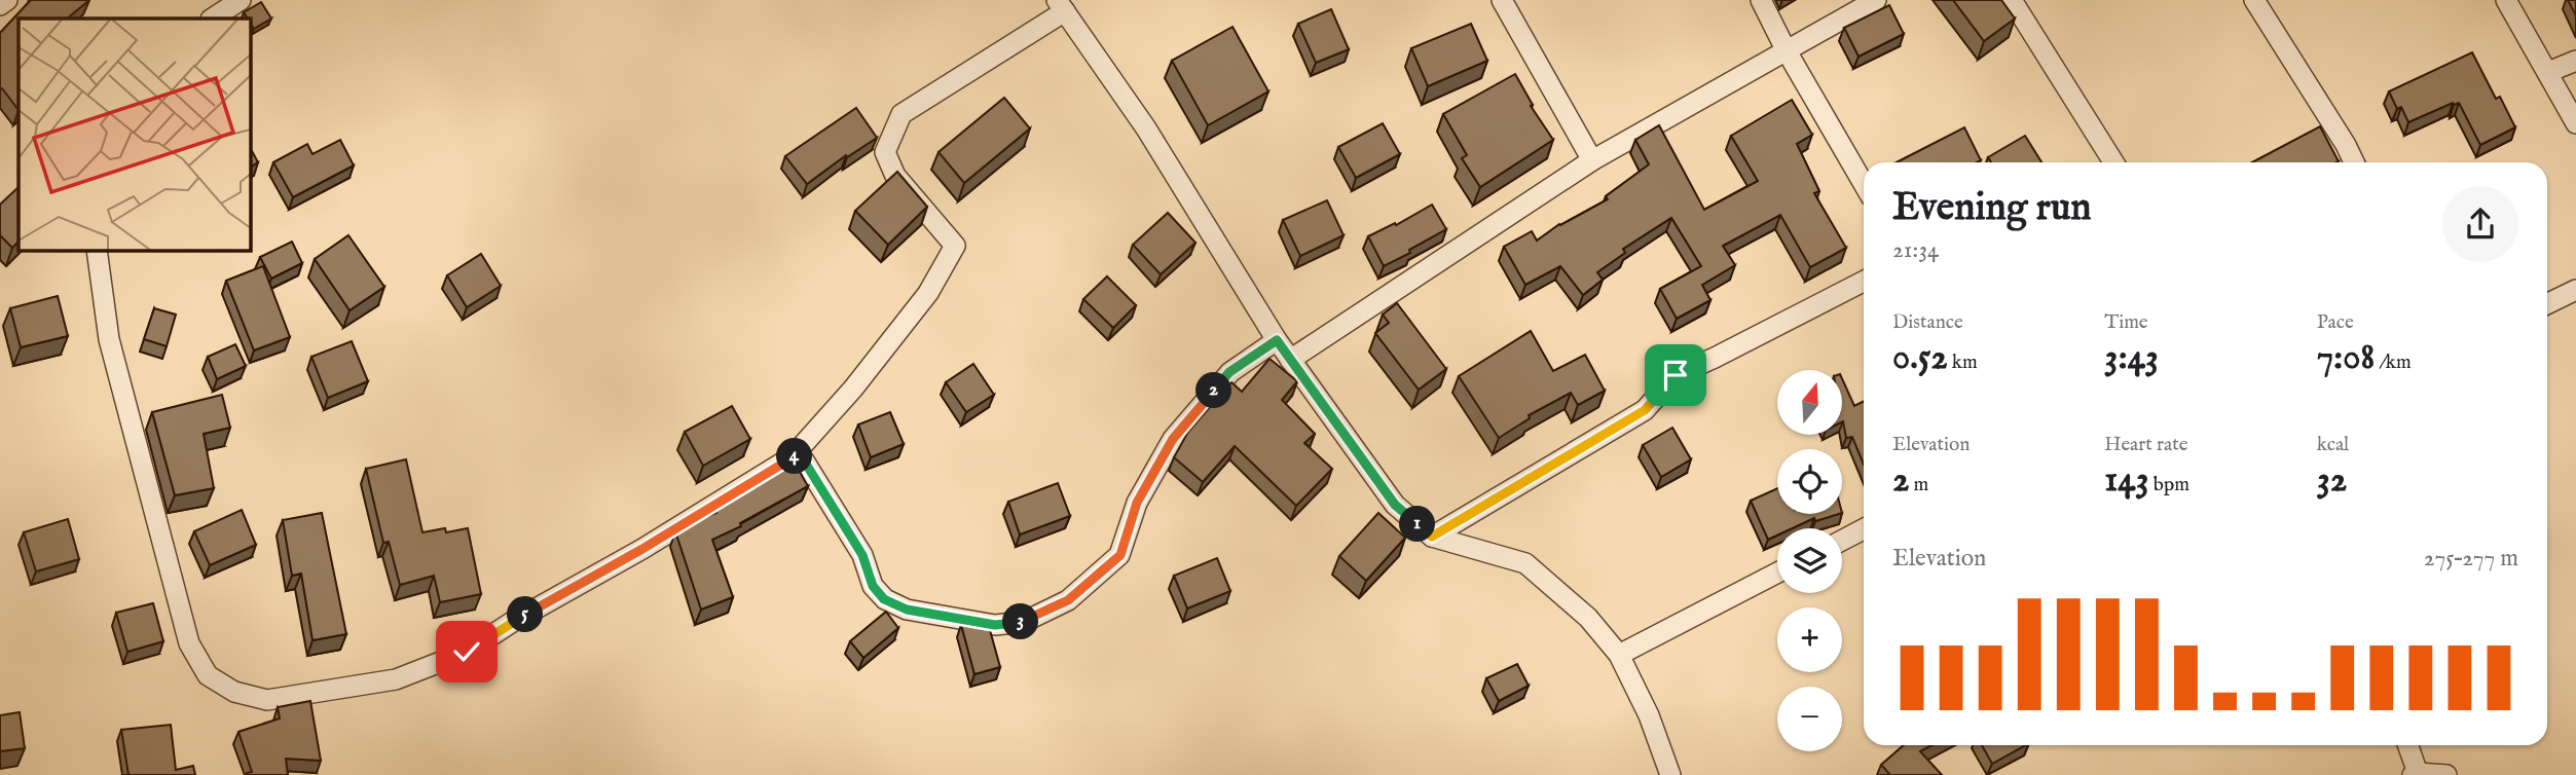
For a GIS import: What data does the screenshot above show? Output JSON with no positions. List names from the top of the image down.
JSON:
{
  "north": "top",
  "page": {
    "heading": ["Evening run", "21:34"],
    "stats": [
      ["Distance", "0.52 km"],
      ["Time", "3:43"],
      ["Pace", "7:08 /km"],
      ["Elevation", "2 m"],
      ["Heart rate", "143 bpm"],
      ["kcal", "32"]
    ],
    "map_buttons": ["+", "−"],
    "pins": [
      "2",
      "4",
      "1",
      "5",
      "3"
    ],
    "chart": ["Elevation", "275–277 m"]
  }
}
